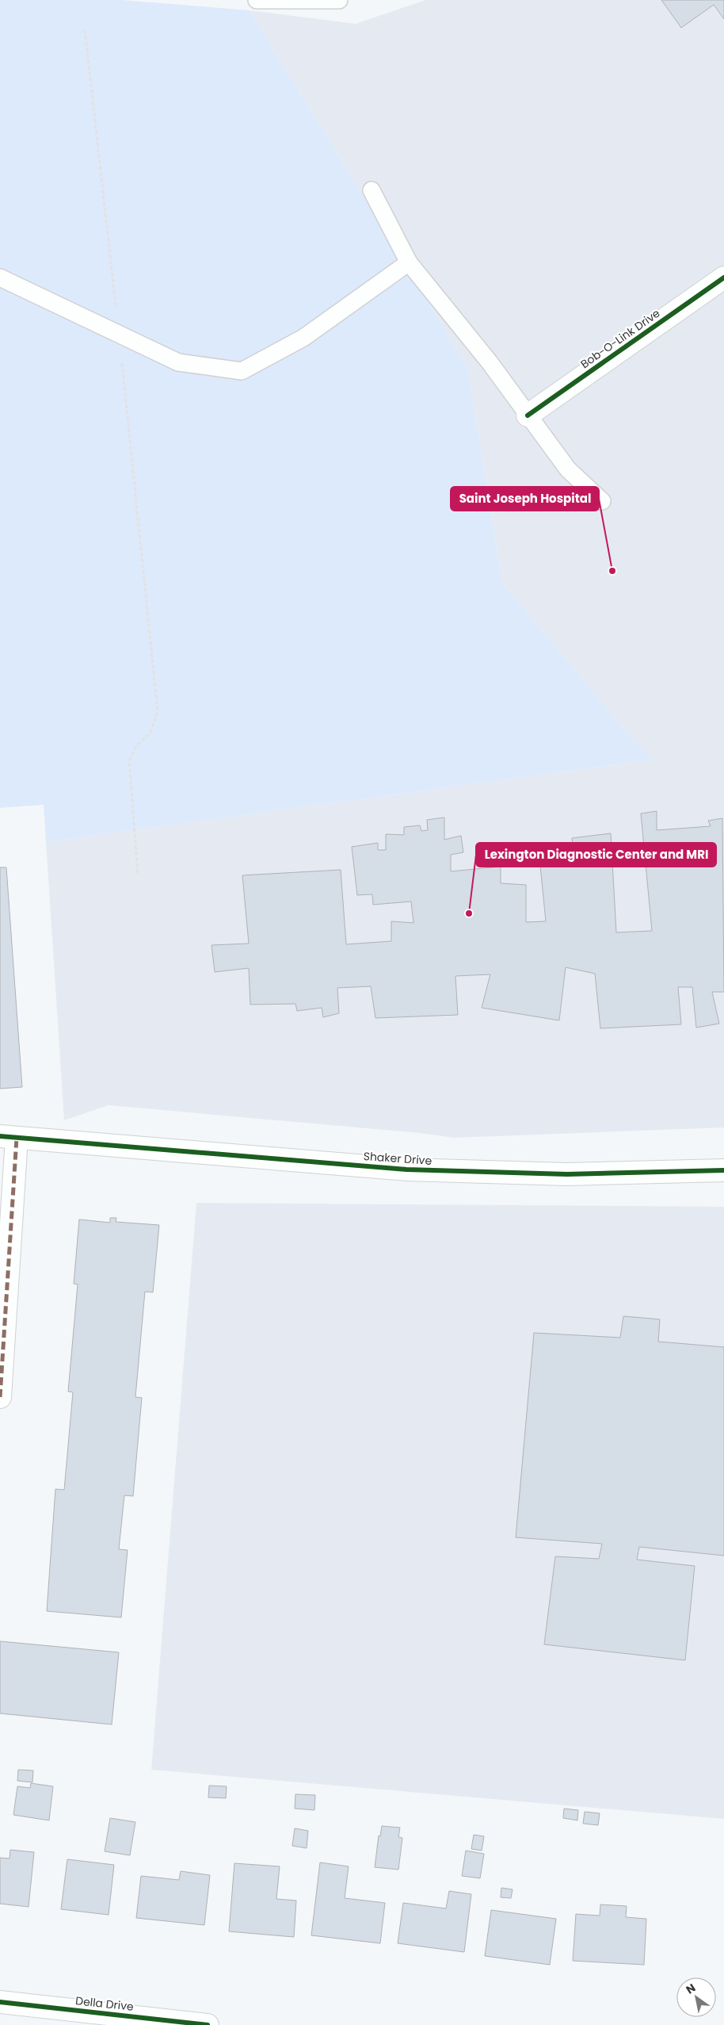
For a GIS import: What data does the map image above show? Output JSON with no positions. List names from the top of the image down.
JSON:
{
  "streets": {
    "street": ["Bob-O-Link Drive", "Shaker Drive", "Della Drive"]
  },
  "places": ["Saint Joseph Hospital", "Lexington Diagnostic Center and MRI"],
  "north": "top left"
}
